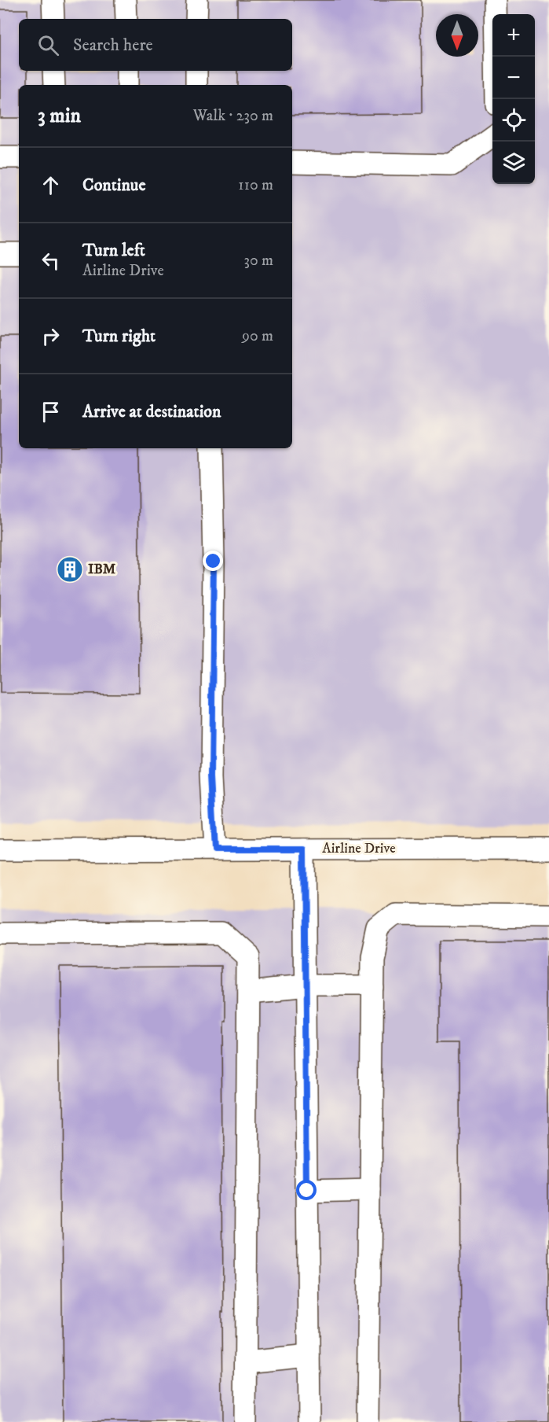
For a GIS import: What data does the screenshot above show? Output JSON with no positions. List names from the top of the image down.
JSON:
{
  "streets": {
    "street": ["Airline Drive"]
  },
  "places": {
    "building": ["IBM"]
  },
  "north": "bottom",
  "page": {
    "map_buttons": ["+", "−"],
    "search": "Search here",
    "heading": ["3 min", "Walk · 230 m"],
    "list": [
      ["Continue", "110 m"],
      ["Turn left", "Airline Drive", "30 m"],
      ["Turn right", "90 m"],
      "Arrive at destination"
    ]
  }
}
